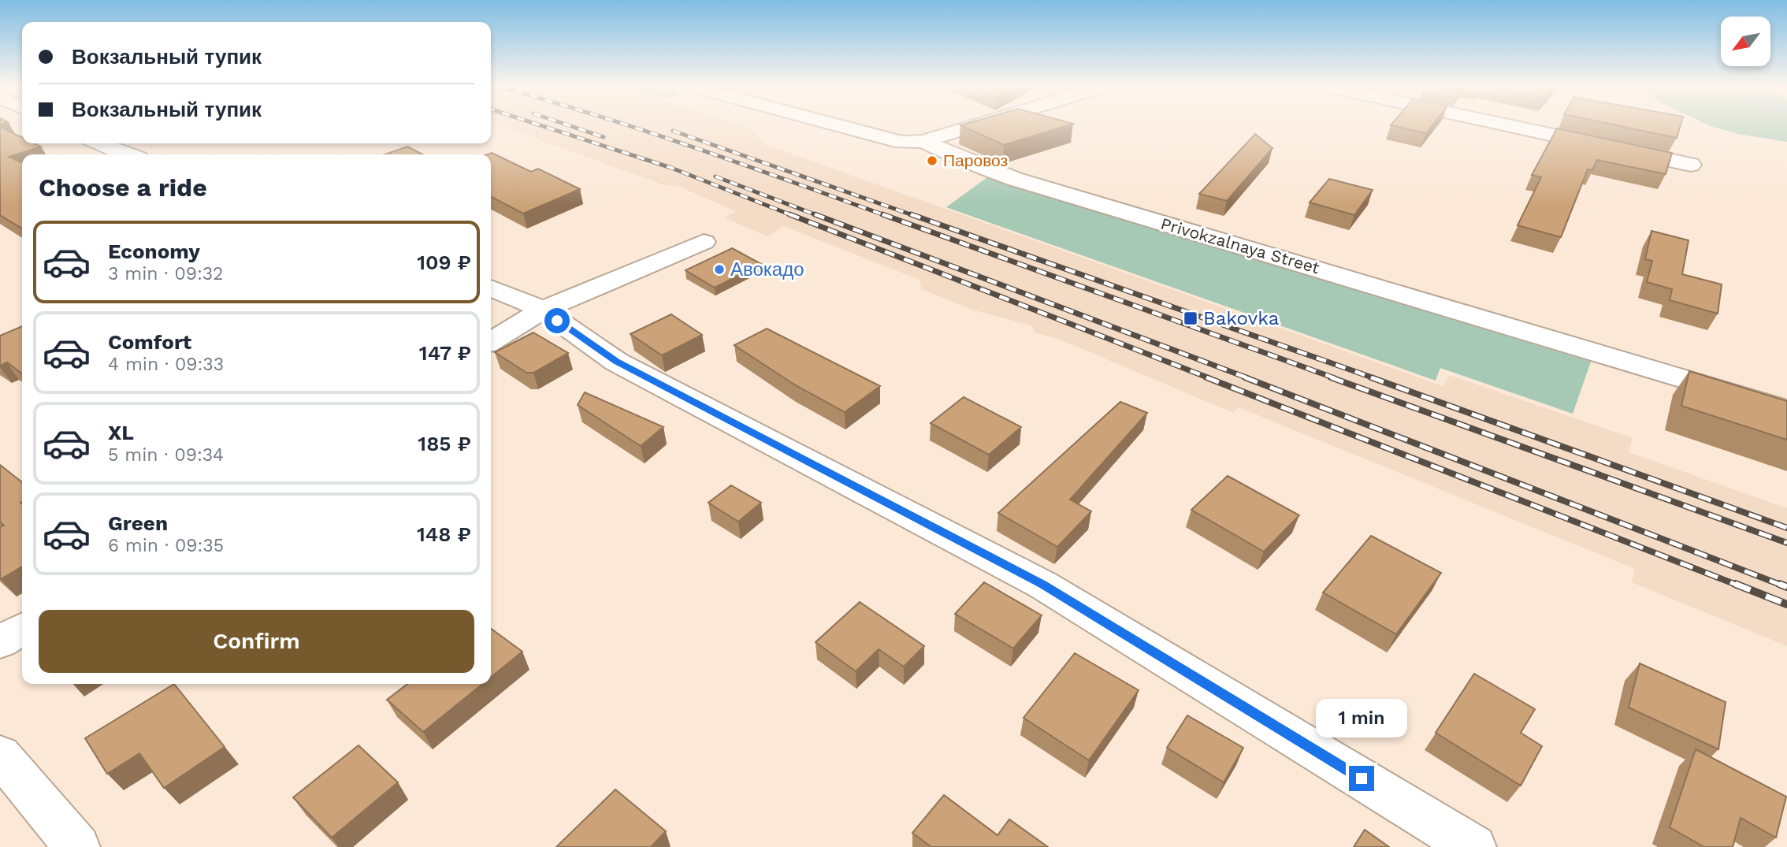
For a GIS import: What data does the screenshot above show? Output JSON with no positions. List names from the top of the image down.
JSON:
{
  "streets": {
    "street": ["Privokzalnaya Street"]
  },
  "places": {
    "other": ["Паровоз", "Авокадо"],
    "transit": ["Bakovka"]
  },
  "north": "bottom left",
  "page": {
    "banner": ["Вокзальный тупик", "Вокзальный тупик"],
    "heading": "Choose a ride",
    "list": [
      {
        "name": "Economy",
        "note": "3 min · 09:32",
        "value": "109 ₽"
      },
      {
        "name": "Comfort",
        "note": "4 min · 09:33",
        "value": "147 ₽"
      },
      {
        "name": "XL",
        "note": "5 min · 09:34",
        "value": "185 ₽"
      },
      {
        "name": "Green",
        "note": "6 min · 09:35",
        "value": "148 ₽"
      }
    ],
    "buttons": "Confirm",
    "bubble": "1 min"
  }
}
